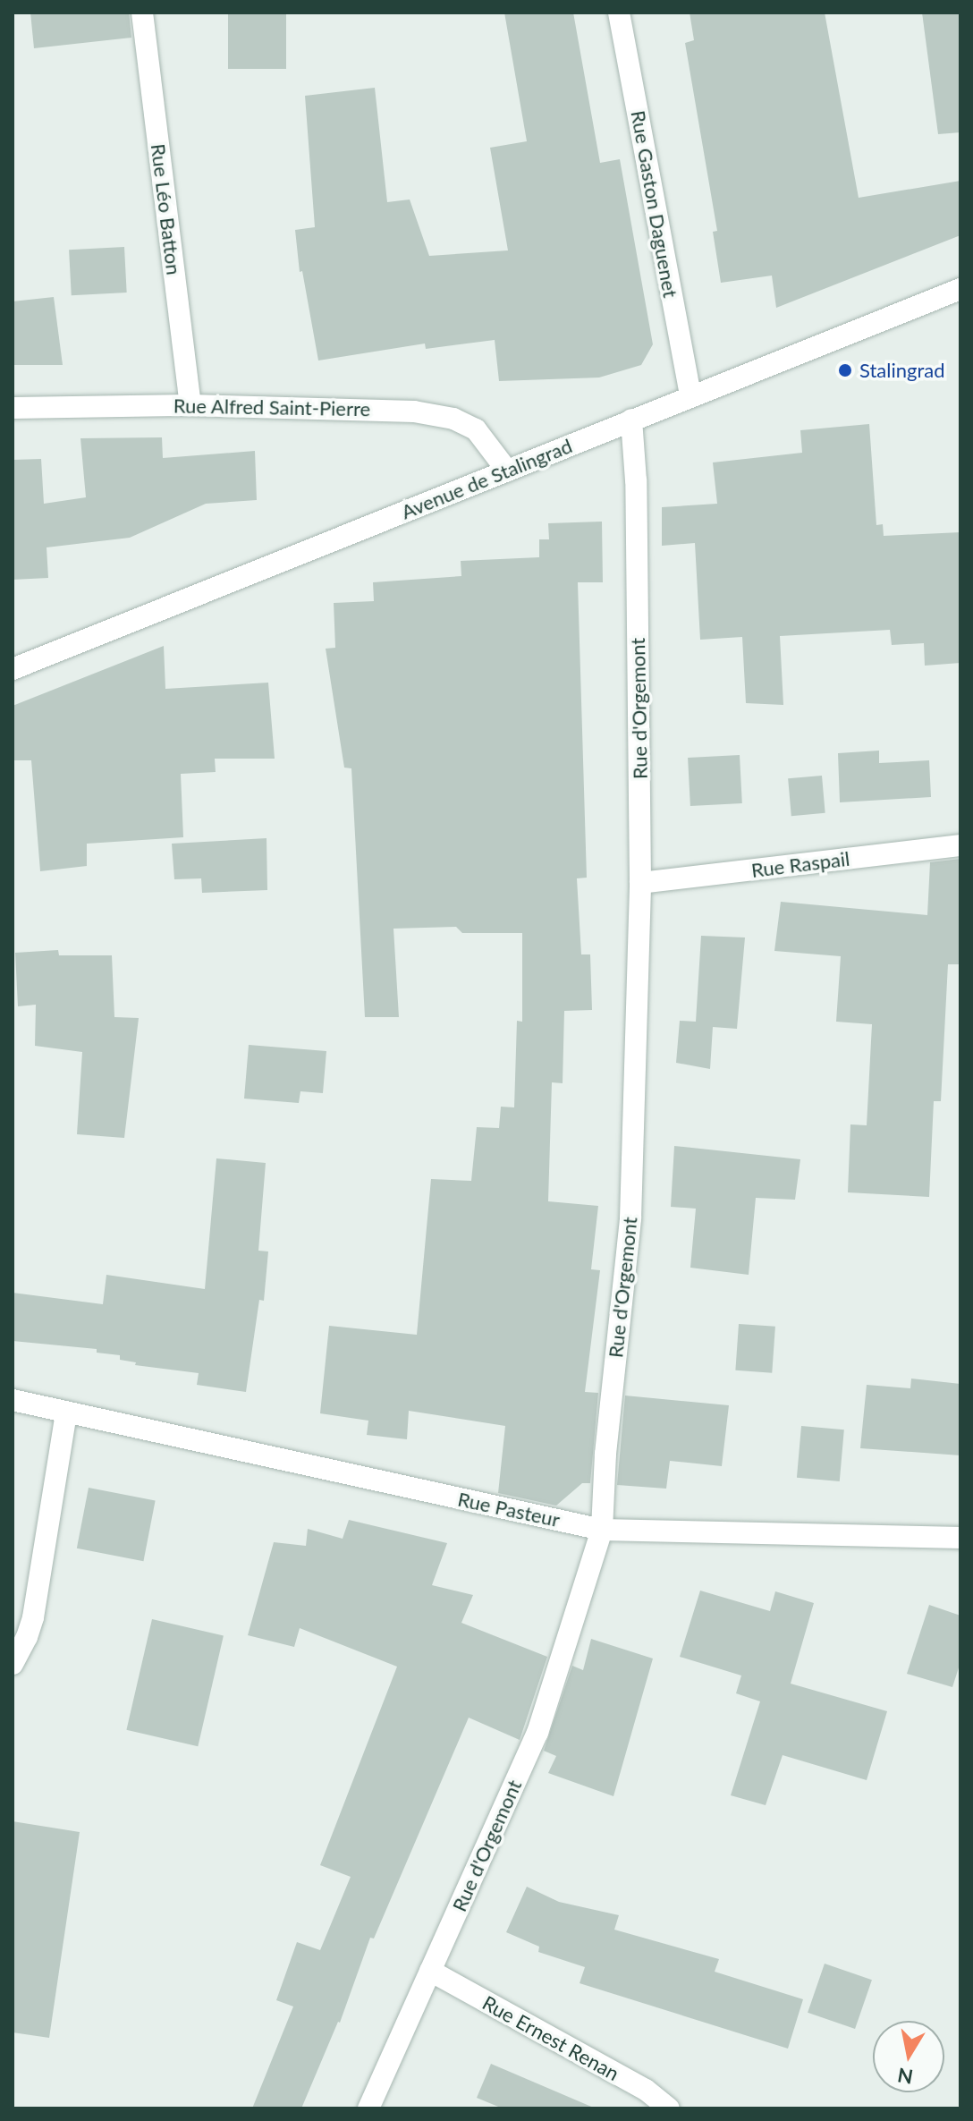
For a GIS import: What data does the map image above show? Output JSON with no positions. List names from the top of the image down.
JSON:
{
  "streets": {
    "street": [
      "Rue Gaston Daguenet",
      "Rue Léo Batton",
      "Rue Alfred Saint-Pierre",
      "Avenue de Stalingrad",
      "Rue d'Orgemont",
      "Rue Raspail",
      "Rue Pasteur",
      "Rue Ernest Renan"
    ]
  },
  "crossings": [
    ["Rue Gaston Daguenet", "Avenue de Stalingrad"],
    ["Rue Léo Batton", "Rue Alfred Saint-Pierre"],
    ["Rue Alfred Saint-Pierre", "Avenue de Stalingrad"],
    ["Avenue de Stalingrad", "Rue d'Orgemont"],
    ["Rue d'Orgemont", "Rue Raspail"],
    ["Rue d'Orgemont", "Rue Pasteur"],
    ["Rue d'Orgemont", "Rue Ernest Renan"]
  ],
  "places": ["Stalingrad"],
  "north": "bottom"
}
